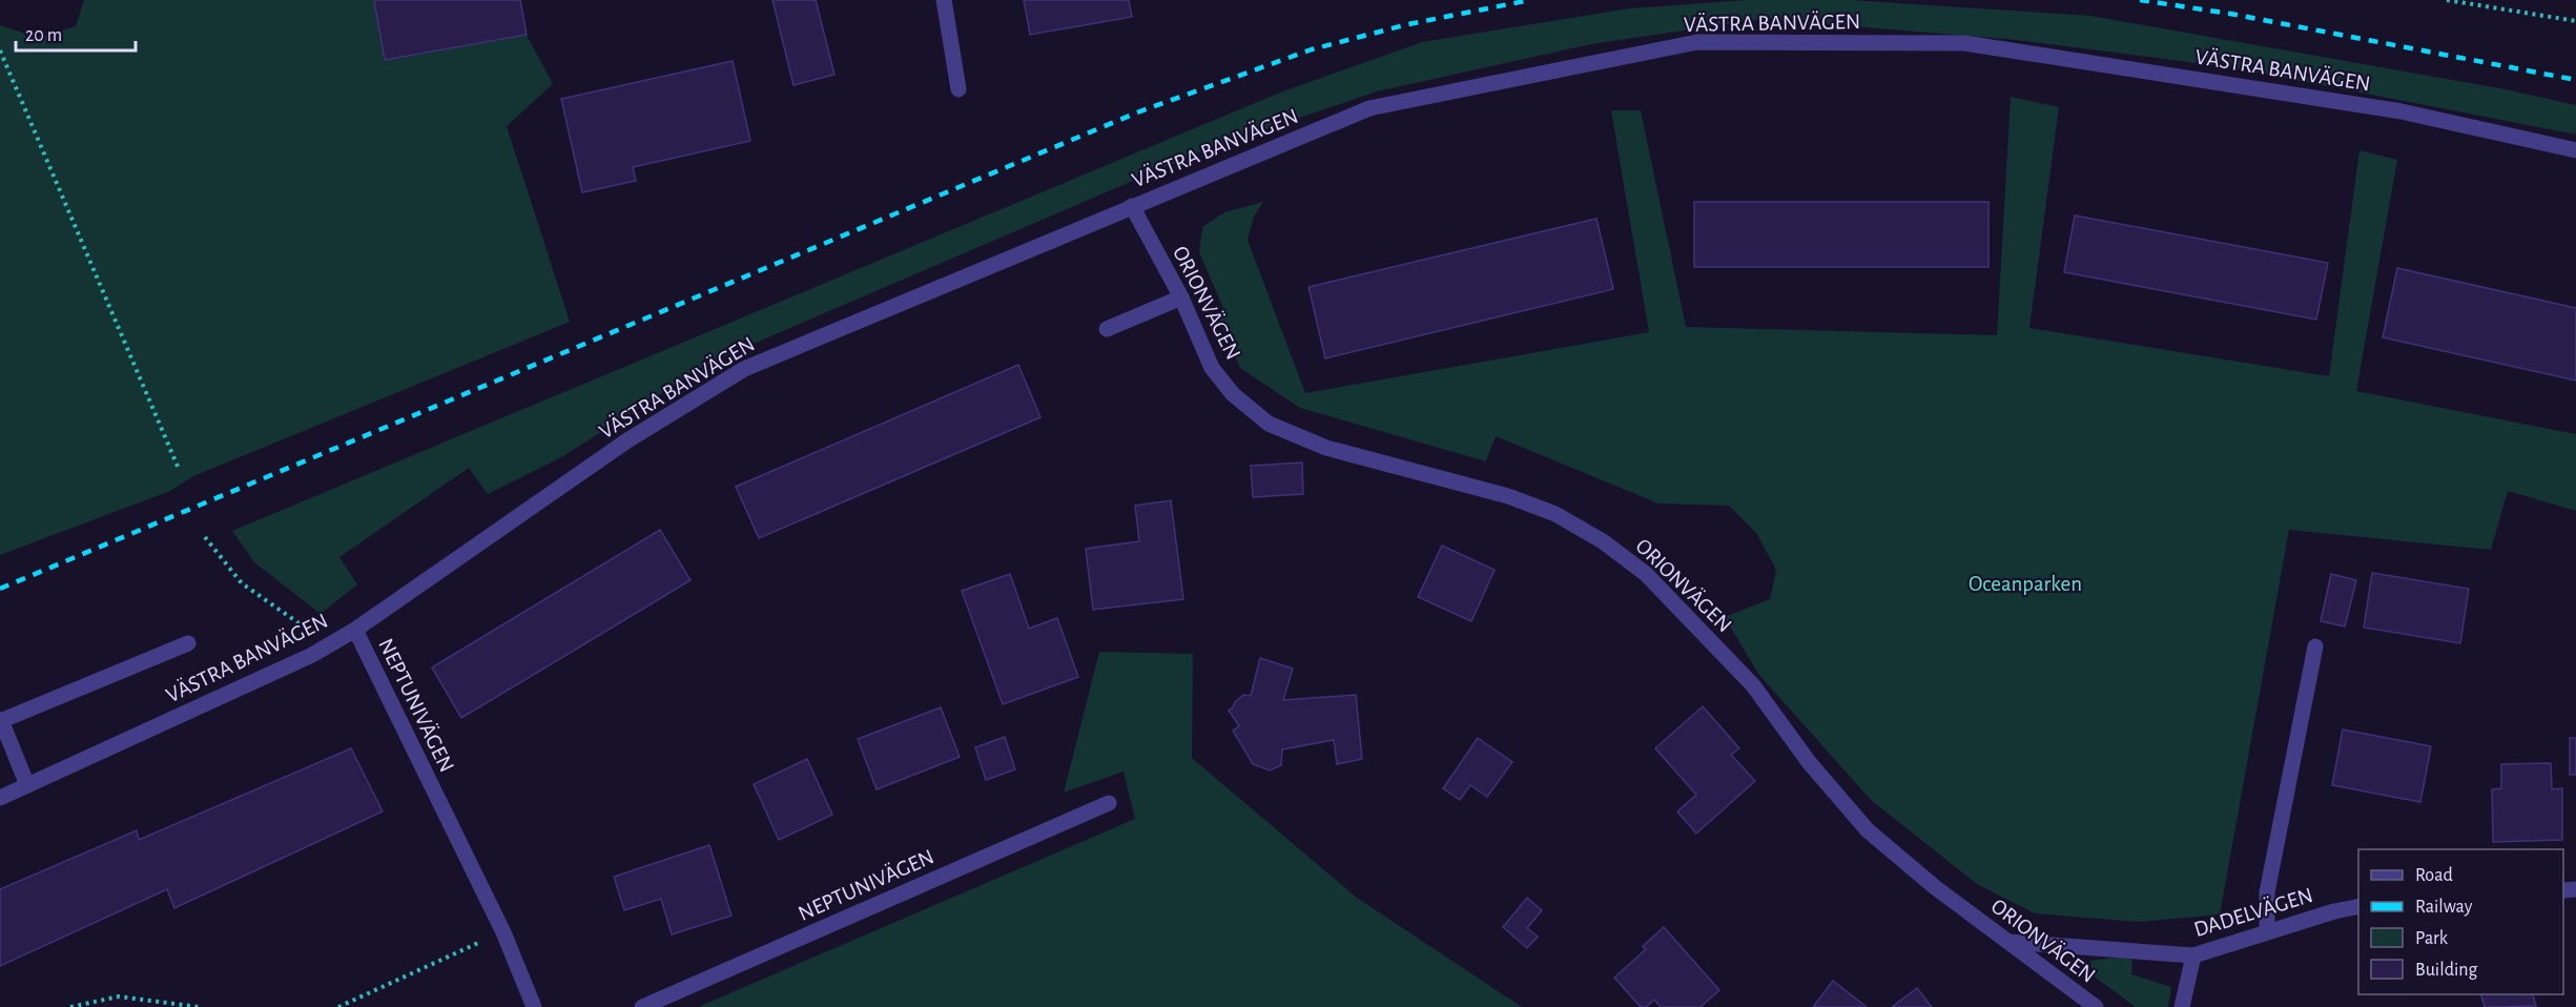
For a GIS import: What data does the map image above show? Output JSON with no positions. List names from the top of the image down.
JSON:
{
  "streets": {
    "street": [
      "VÄSTRA BANVÄGEN",
      "ORIONVÄGEN",
      "NEPTUNIVÄGEN",
      "DADELVÄGEN"
    ]
  },
  "crossings": [
    ["VÄSTRA BANVÄGEN", "ORIONVÄGEN"],
    ["VÄSTRA BANVÄGEN", "NEPTUNIVÄGEN"],
    ["ORIONVÄGEN", "DADELVÄGEN"]
  ],
  "parks": ["Oceanparken"],
  "legend": [
    "Road",
    "Railway",
    "Park",
    "Building"
  ],
  "scale_bar": "20 m"
}
